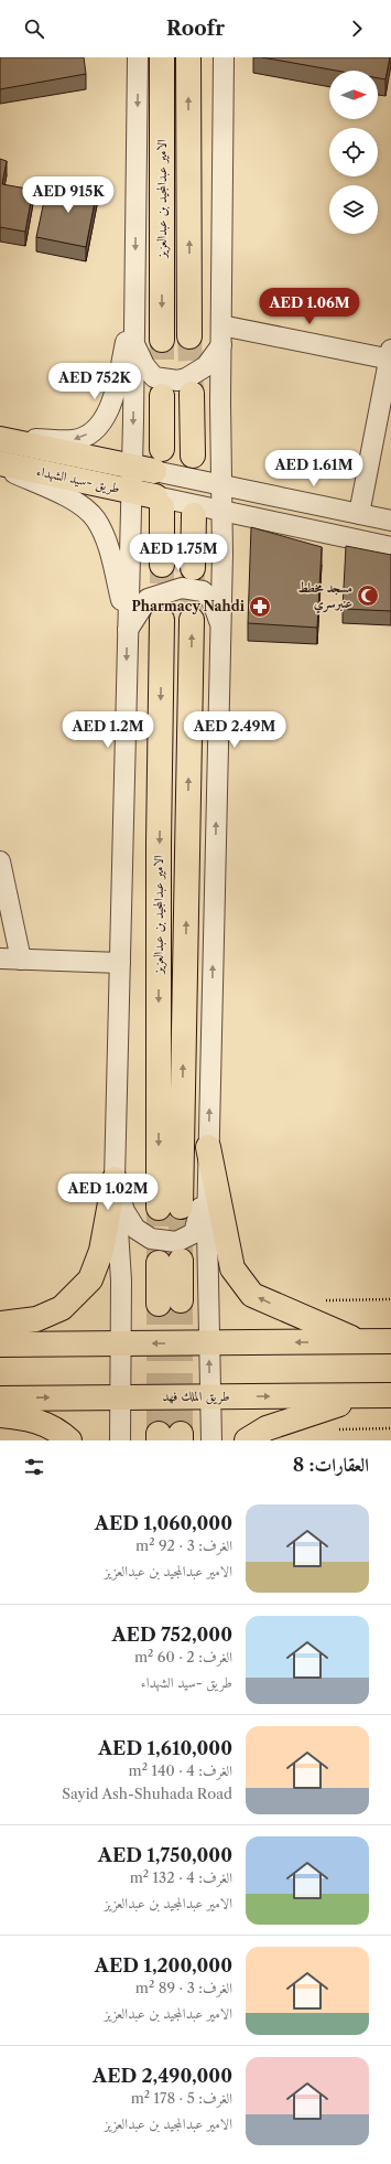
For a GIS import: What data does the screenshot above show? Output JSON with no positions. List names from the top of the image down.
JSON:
{
  "streets": {
    "main road": ["الامير عبدالمجيد بن عبدالعزيز", "طريق -سيد الشهداء", "طريق الملك فهد"]
  },
  "places": {
    "mosque": ["مسجد مخطط عنبرسري"],
    "pharmacy": ["Pharmacy Nahdi"]
  },
  "north": "right",
  "page": {
    "header": "Roofr",
    "price": [
      "AED 915K",
      "AED 1.06M",
      "AED 752K",
      "AED 1.61M",
      "AED 1.75M",
      "AED 1.2M",
      "AED 2.49M",
      "AED 1.02M"
    ],
    "heading": "العقارات: 8",
    "list": [
      {
        "name": "AED 1,060,000",
        "note": "الغرف: 3 · 92 m² · الامير عبدالمجيد بن عبدالعزيز"
      },
      {
        "name": "AED 752,000",
        "note": "الغرف: 2 · 60 m² · طريق -سيد الشهداء"
      },
      {
        "name": "AED 1,610,000",
        "note": "الغرف: 4 · 140 m² · Sayid Ash-Shuhada Road"
      },
      {
        "name": "AED 1,750,000",
        "note": "الغرف: 4 · 132 m² · الامير عبدالمجيد بن عبدالعزيز"
      },
      {
        "name": "AED 1,200,000",
        "note": "الغرف: 3 · 89 m² · الامير عبدالمجيد بن عبدالعزيز"
      },
      {
        "name": "AED 2,490,000",
        "note": "الغرف: 5 · 178 m² · الامير عبدالمجيد بن عبدالعزيز"
      }
    ]
  }
}
